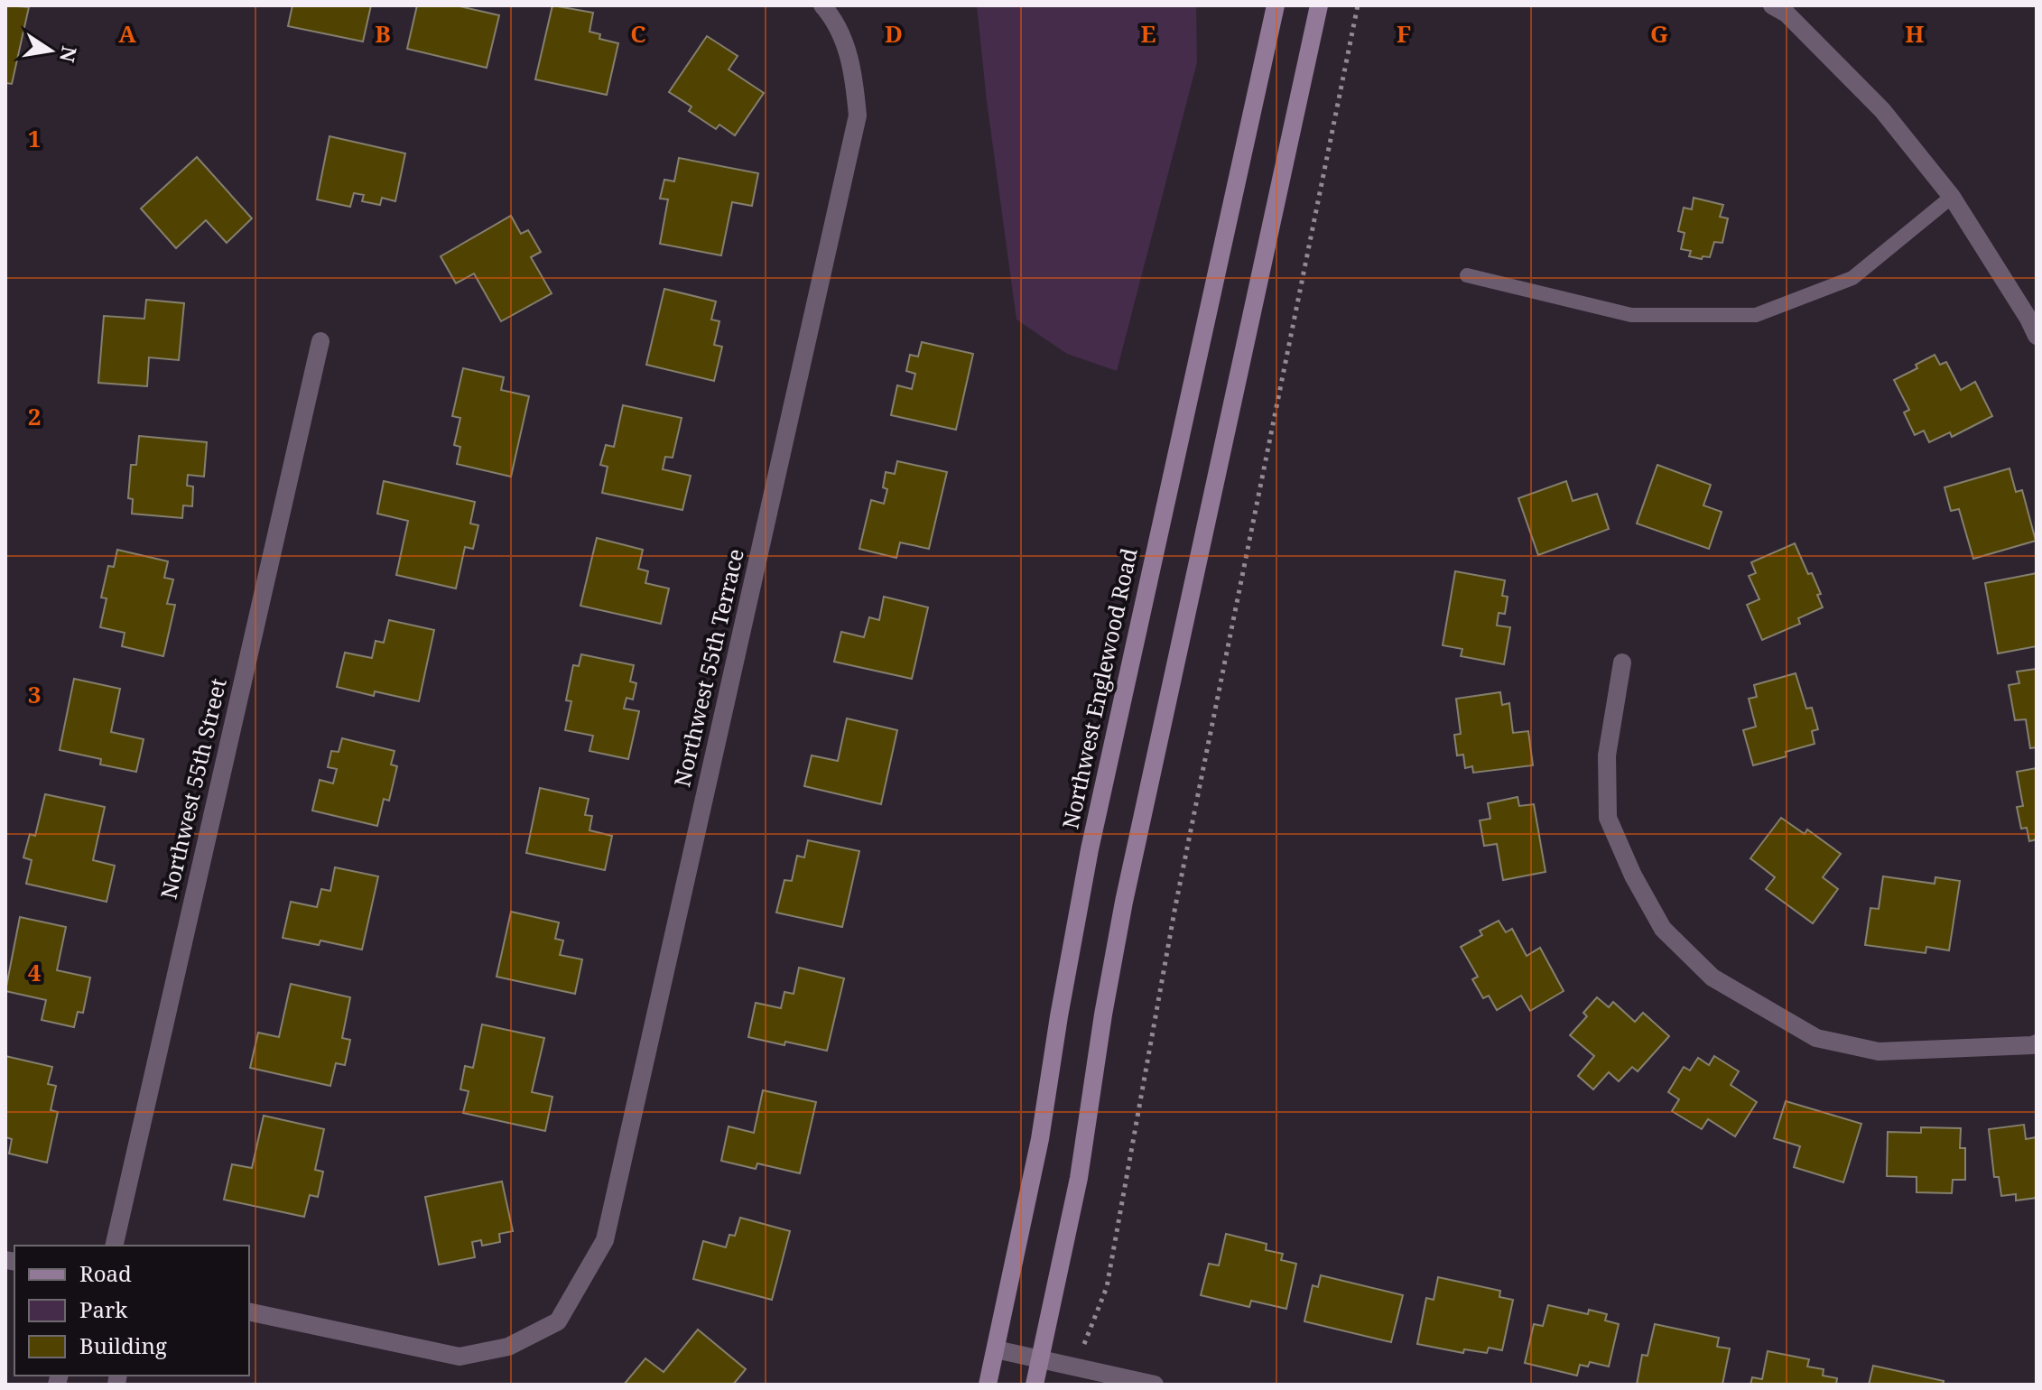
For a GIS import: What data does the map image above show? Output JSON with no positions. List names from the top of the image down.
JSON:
{
  "streets": {
    "main road": ["Northwest Englewood Road"],
    "street": ["Northwest 55th Terrace", "Northwest 55th Street"]
  },
  "legend": ["Road", "Park", "Building"],
  "north": "right",
  "grid": {
    "columns": [
      "A",
      "B",
      "C",
      "D",
      "E",
      "F",
      "G",
      "H"
    ],
    "rows": [
      "1",
      "2",
      "3",
      "4"
    ]
  }
}
